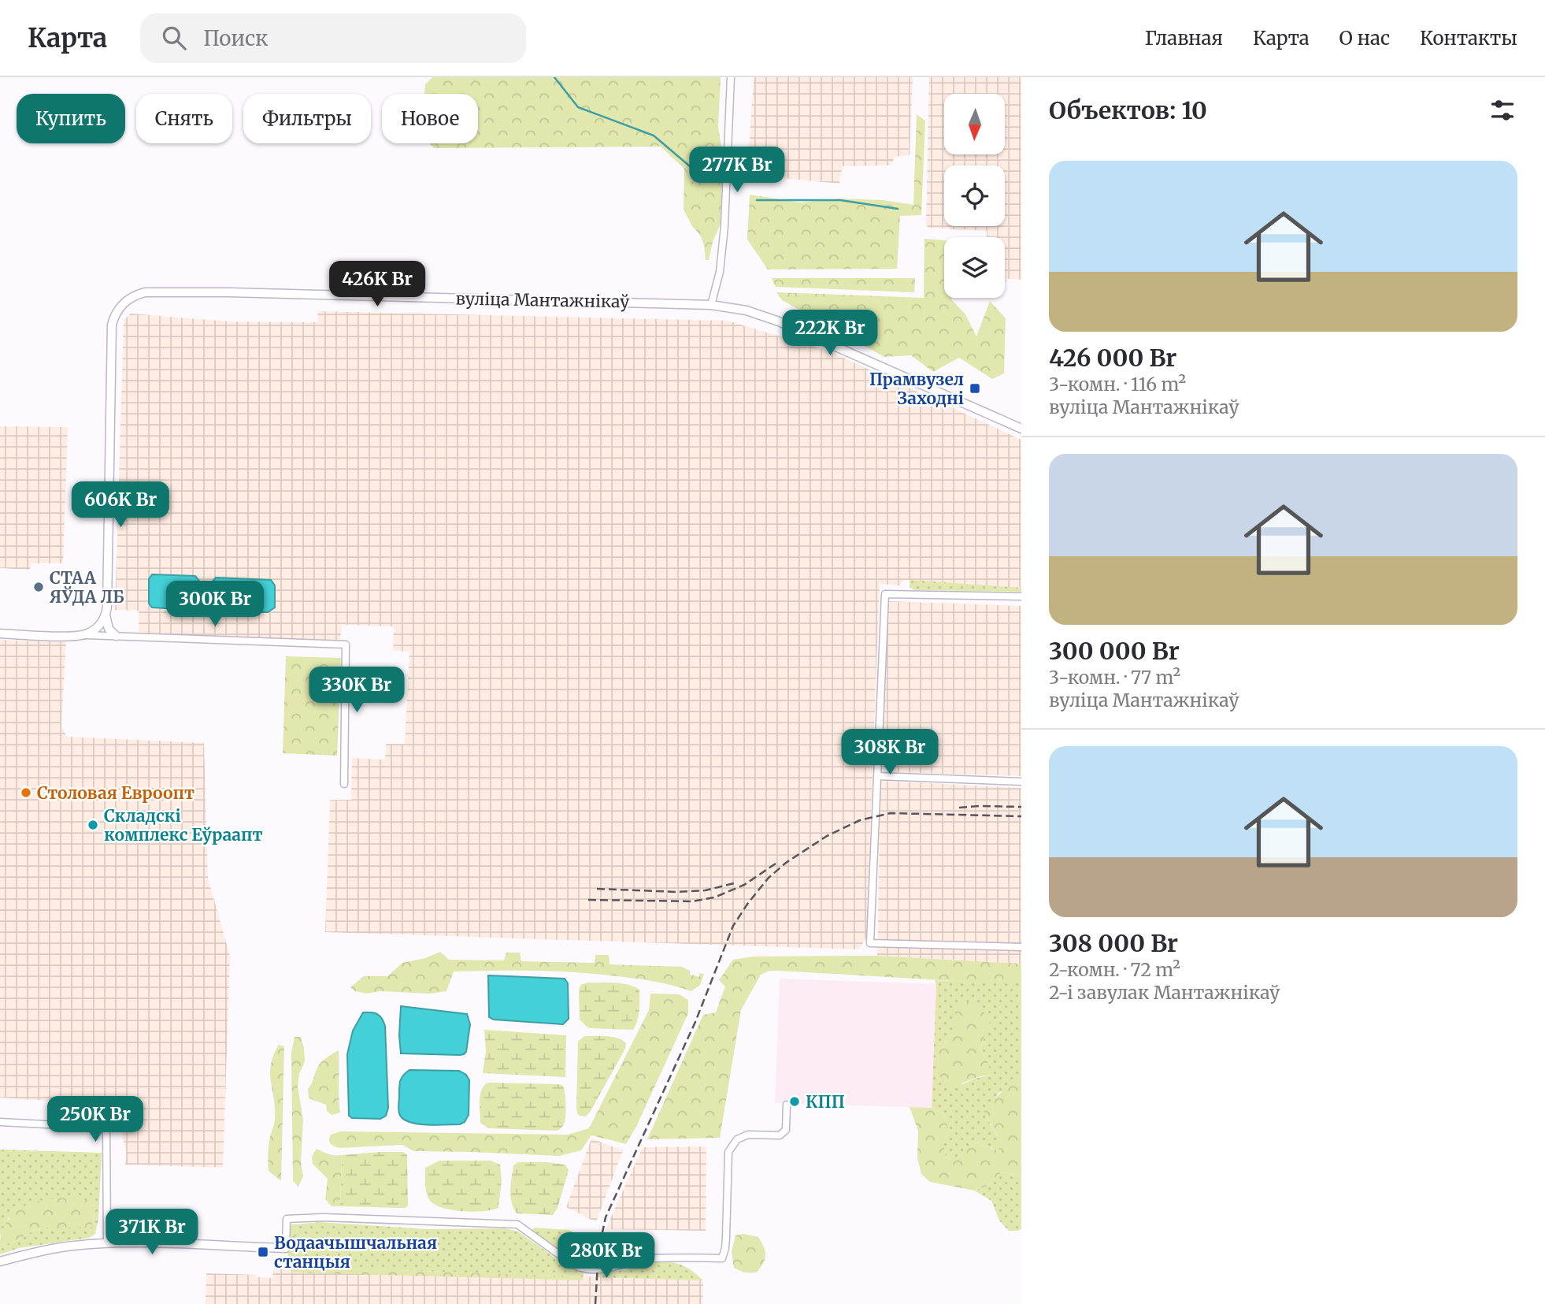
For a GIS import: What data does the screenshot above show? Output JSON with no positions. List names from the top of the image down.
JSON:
{
  "streets": {
    "street": ["вуліца Мантажнікаў"]
  },
  "places": {
    "transit": ["Прамвузел Заходні", "Водаачышчальная станцыя"],
    "other": [
      "СТАА ЯЎДА ЛБ",
      "Столовая Евроопт",
      "Складскі комплекс Еўраапт",
      "КПП"
    ]
  },
  "north": "bottom",
  "page": {
    "header": "Карта",
    "search": "Поиск",
    "nav": [
      "Главная",
      "Карта",
      "О нас",
      "Контакты"
    ],
    "heading": "Объектов: 10",
    "chip": [
      "Купить",
      "Снять",
      "Фильтры",
      "Новое"
    ],
    "list": [
      {
        "name": "426 000 Br",
        "note": "3-комн. · 116 m² · вуліца Мантажнікаў"
      },
      {
        "name": "300 000 Br",
        "note": "3-комн. · 77 m² · вуліца Мантажнікаў"
      },
      {
        "name": "308 000 Br",
        "note": "2-комн. · 72 m² · 2-і завулак Мантажнікаў"
      }
    ],
    "price": [
      "277K Br",
      "426K Br",
      "222K Br",
      "606K Br",
      "300K Br",
      "330K Br",
      "308K Br",
      "250K Br",
      "371K Br",
      "280K Br"
    ]
  }
}
